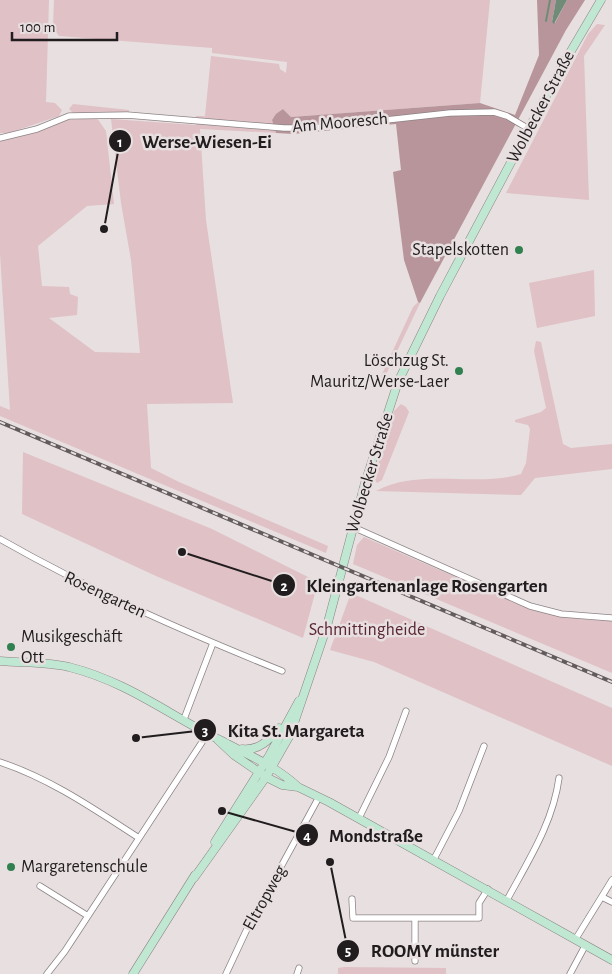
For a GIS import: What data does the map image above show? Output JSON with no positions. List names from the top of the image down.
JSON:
{
  "streets": {
    "main road": ["Wolbecker Straße"],
    "street": ["Am Mooresch", "Rosengarten", "Eltropweg"]
  },
  "crossings": [
    ["Wolbecker Straße", "Am Mooresch"]
  ],
  "parks": ["Schmittingheide"],
  "places": [
    "Werse-Wiesen-Ei",
    "Stapelskotten",
    "Löschzug St. Mauritz/Werse-Laer",
    "Kleingartenanlage Rosengarten",
    "Musikgeschäft Ott",
    "Kita St. Margareta",
    "Mondstraße",
    "ROOMY münster",
    "Margaretenschule"
  ],
  "scale_bar": "100 m"
}
